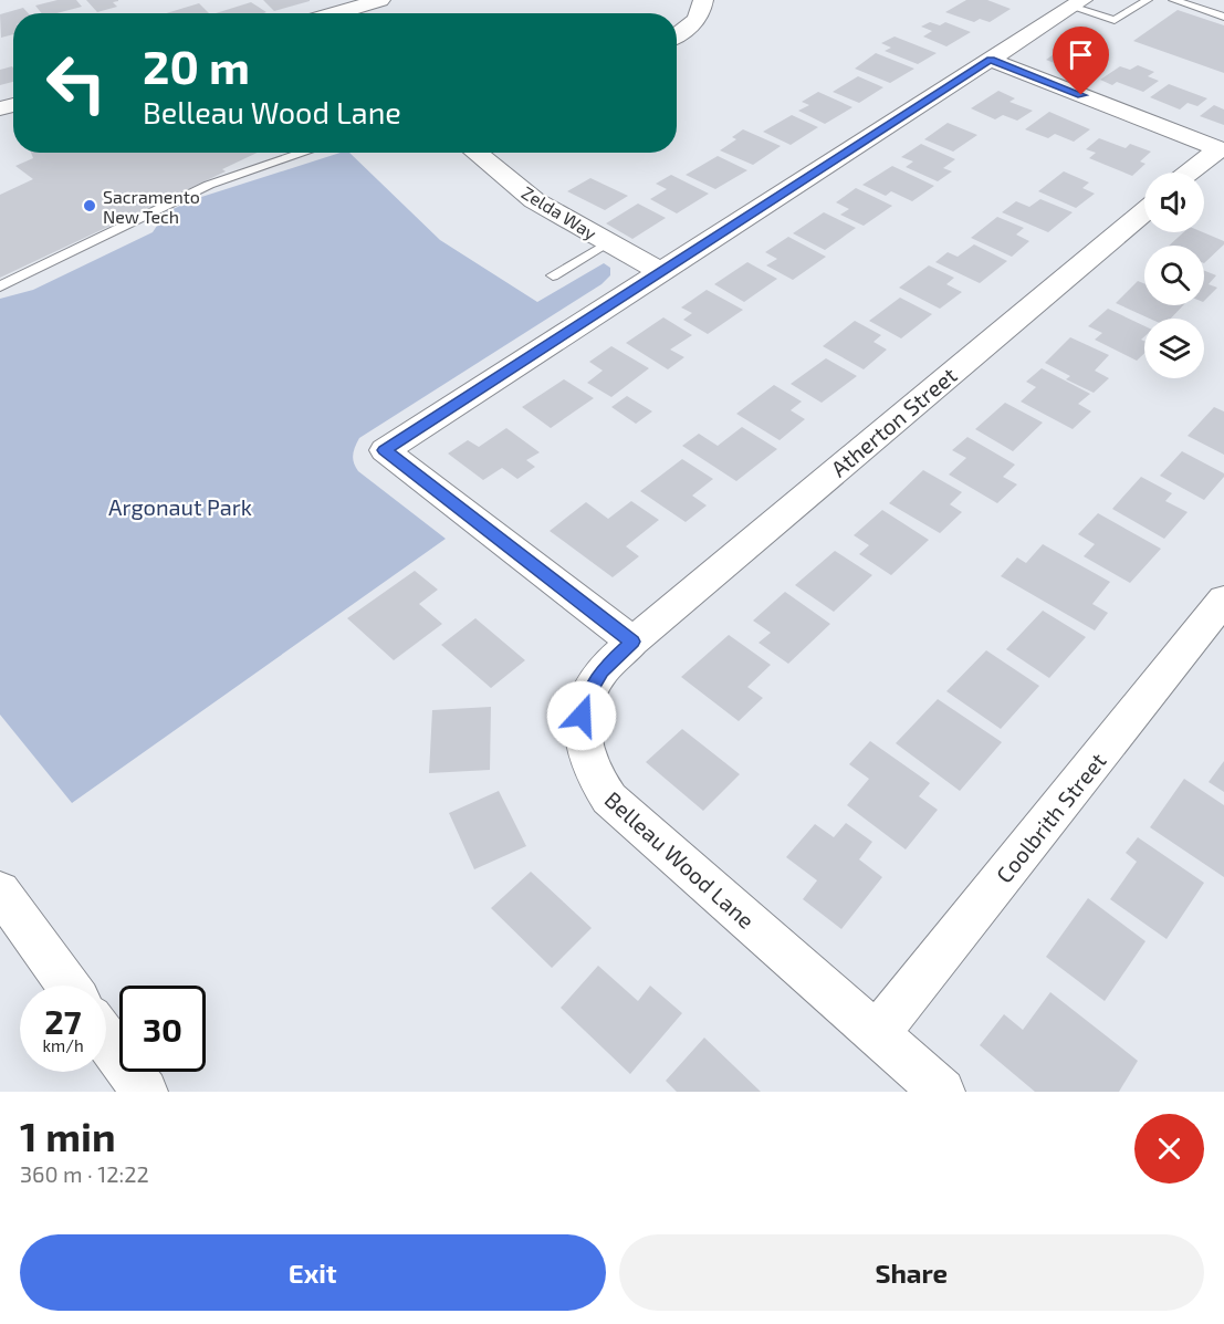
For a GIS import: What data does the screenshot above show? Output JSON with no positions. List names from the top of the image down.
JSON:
{
  "streets": {
    "street": [
      "Zelda Way",
      "Atherton Street",
      "Coolbrith Street",
      "Belleau Wood Lane"
    ]
  },
  "crossings": [
    ["Atherton Street", "Belleau Wood Lane"],
    ["Coolbrith Street", "Belleau Wood Lane"]
  ],
  "parks": ["Argonaut Park"],
  "places": ["Sacramento New Tech"],
  "page": {
    "turn": ["20 m", "Belleau Wood Lane"],
    "speed": "27 km/h",
    "limit": "30",
    "heading": ["1 min", "360 m · 12:22"],
    "buttons": ["Exit", "Share"]
  }
}
